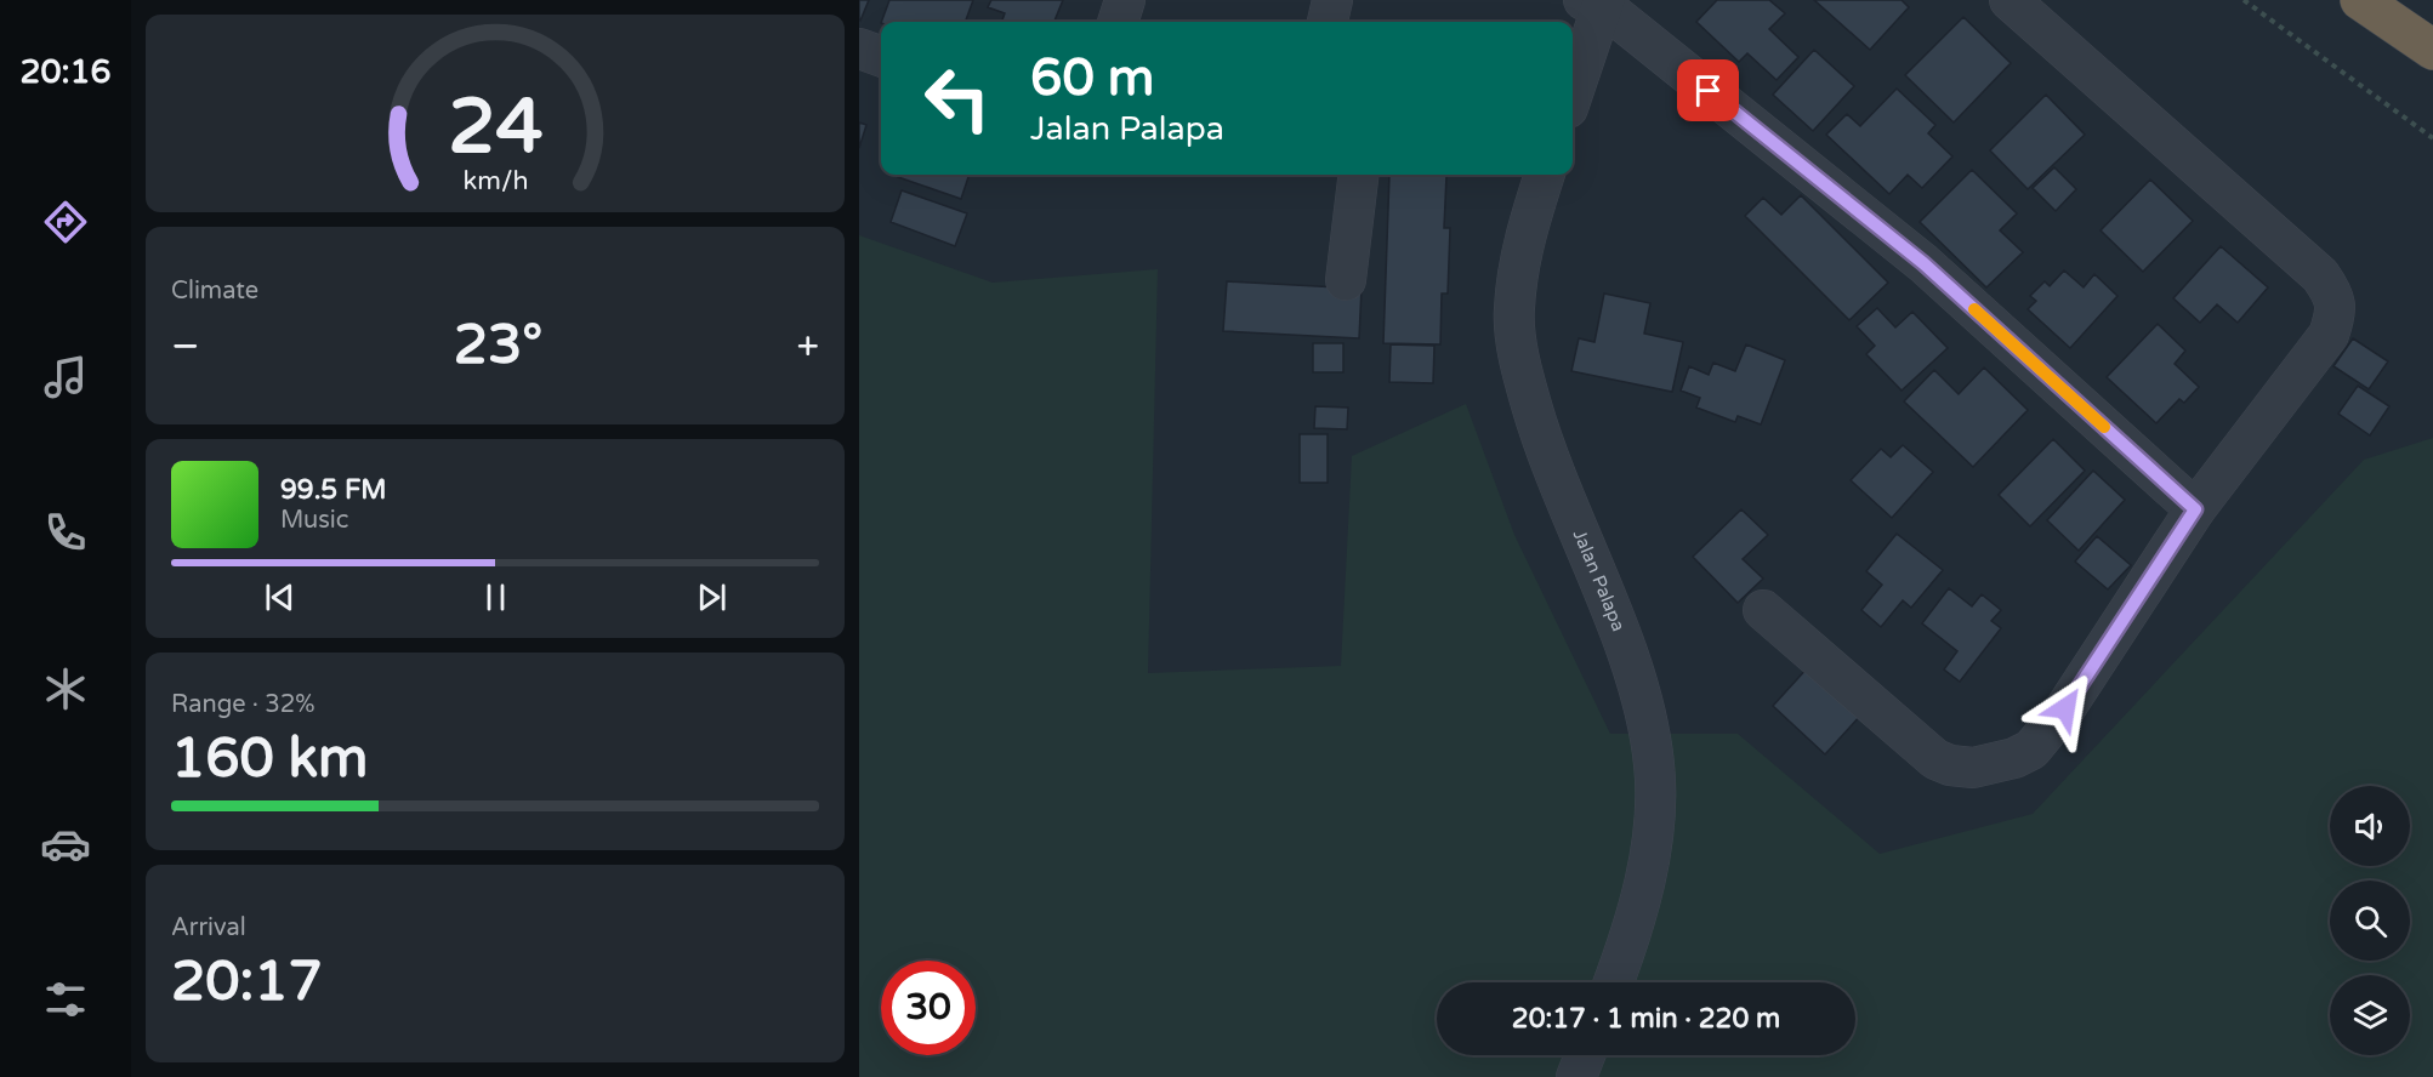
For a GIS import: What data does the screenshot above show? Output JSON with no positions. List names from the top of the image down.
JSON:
{
  "streets": {
    "street": ["Jalan Palapa"]
  },
  "page": {
    "tabs": "20:16",
    "turn": ["60 m", "Jalan Palapa"],
    "tile": [
      "Climate",
      ["Range · 32%", "160 km"],
      ["Arrival", "20:17"]
    ],
    "heat": ["−", "23°", "+"],
    "song": ["99.5 FM", "Music"],
    "limit": "30",
    "trip": "20:17 · 1 min · 220 m",
    "gauge": ["24", "km/h"]
  }
}
